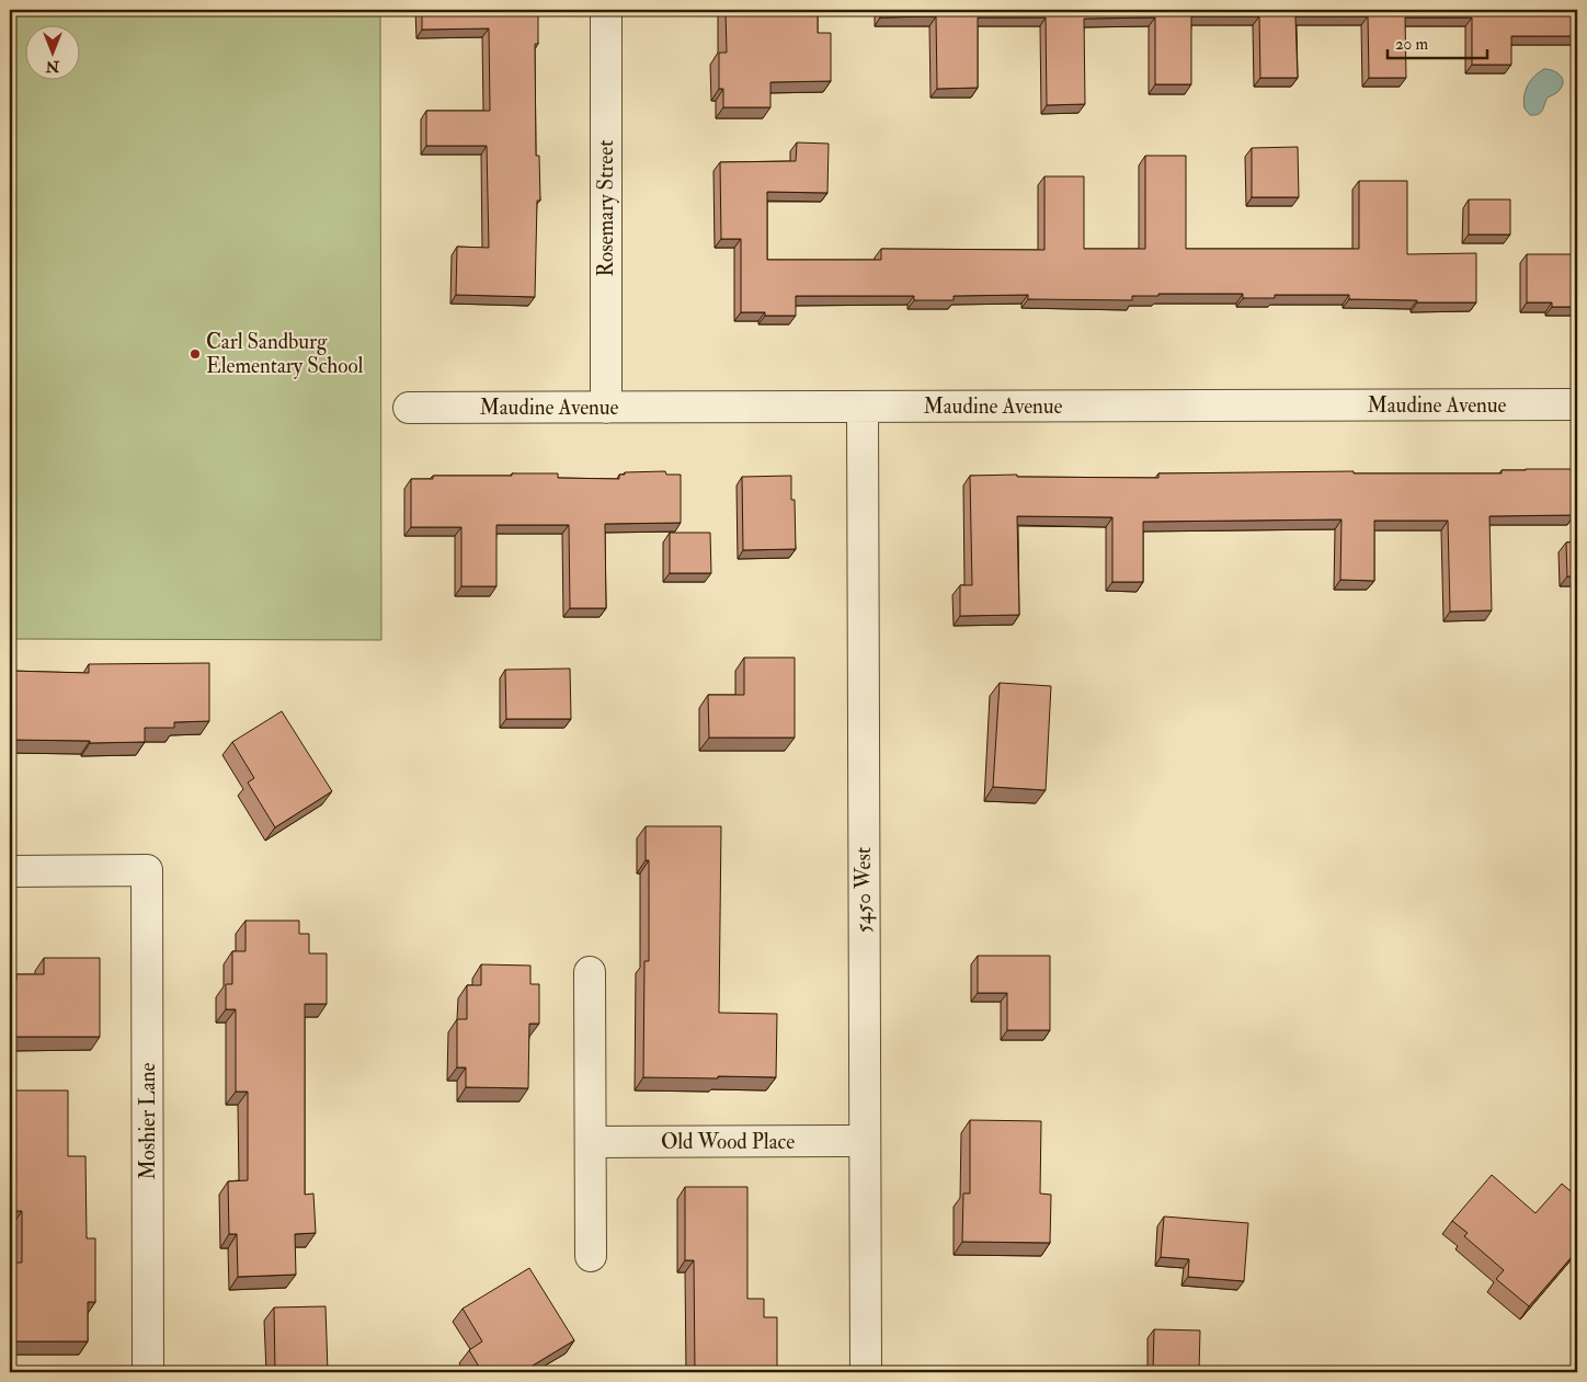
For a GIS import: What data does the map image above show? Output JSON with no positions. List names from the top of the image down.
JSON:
{
  "streets": {
    "street": [
      "Rosemary Street",
      "Maudine Avenue",
      "5450 West",
      "Moshier Lane",
      "Old Wood Place"
    ]
  },
  "crossings": [
    ["Rosemary Street", "Maudine Avenue"],
    ["Maudine Avenue", "5450 West"],
    ["5450 West", "Old Wood Place"]
  ],
  "places": ["Carl Sandburg Elementary School"],
  "scale_bar": "20 m",
  "north": "bottom"
}
